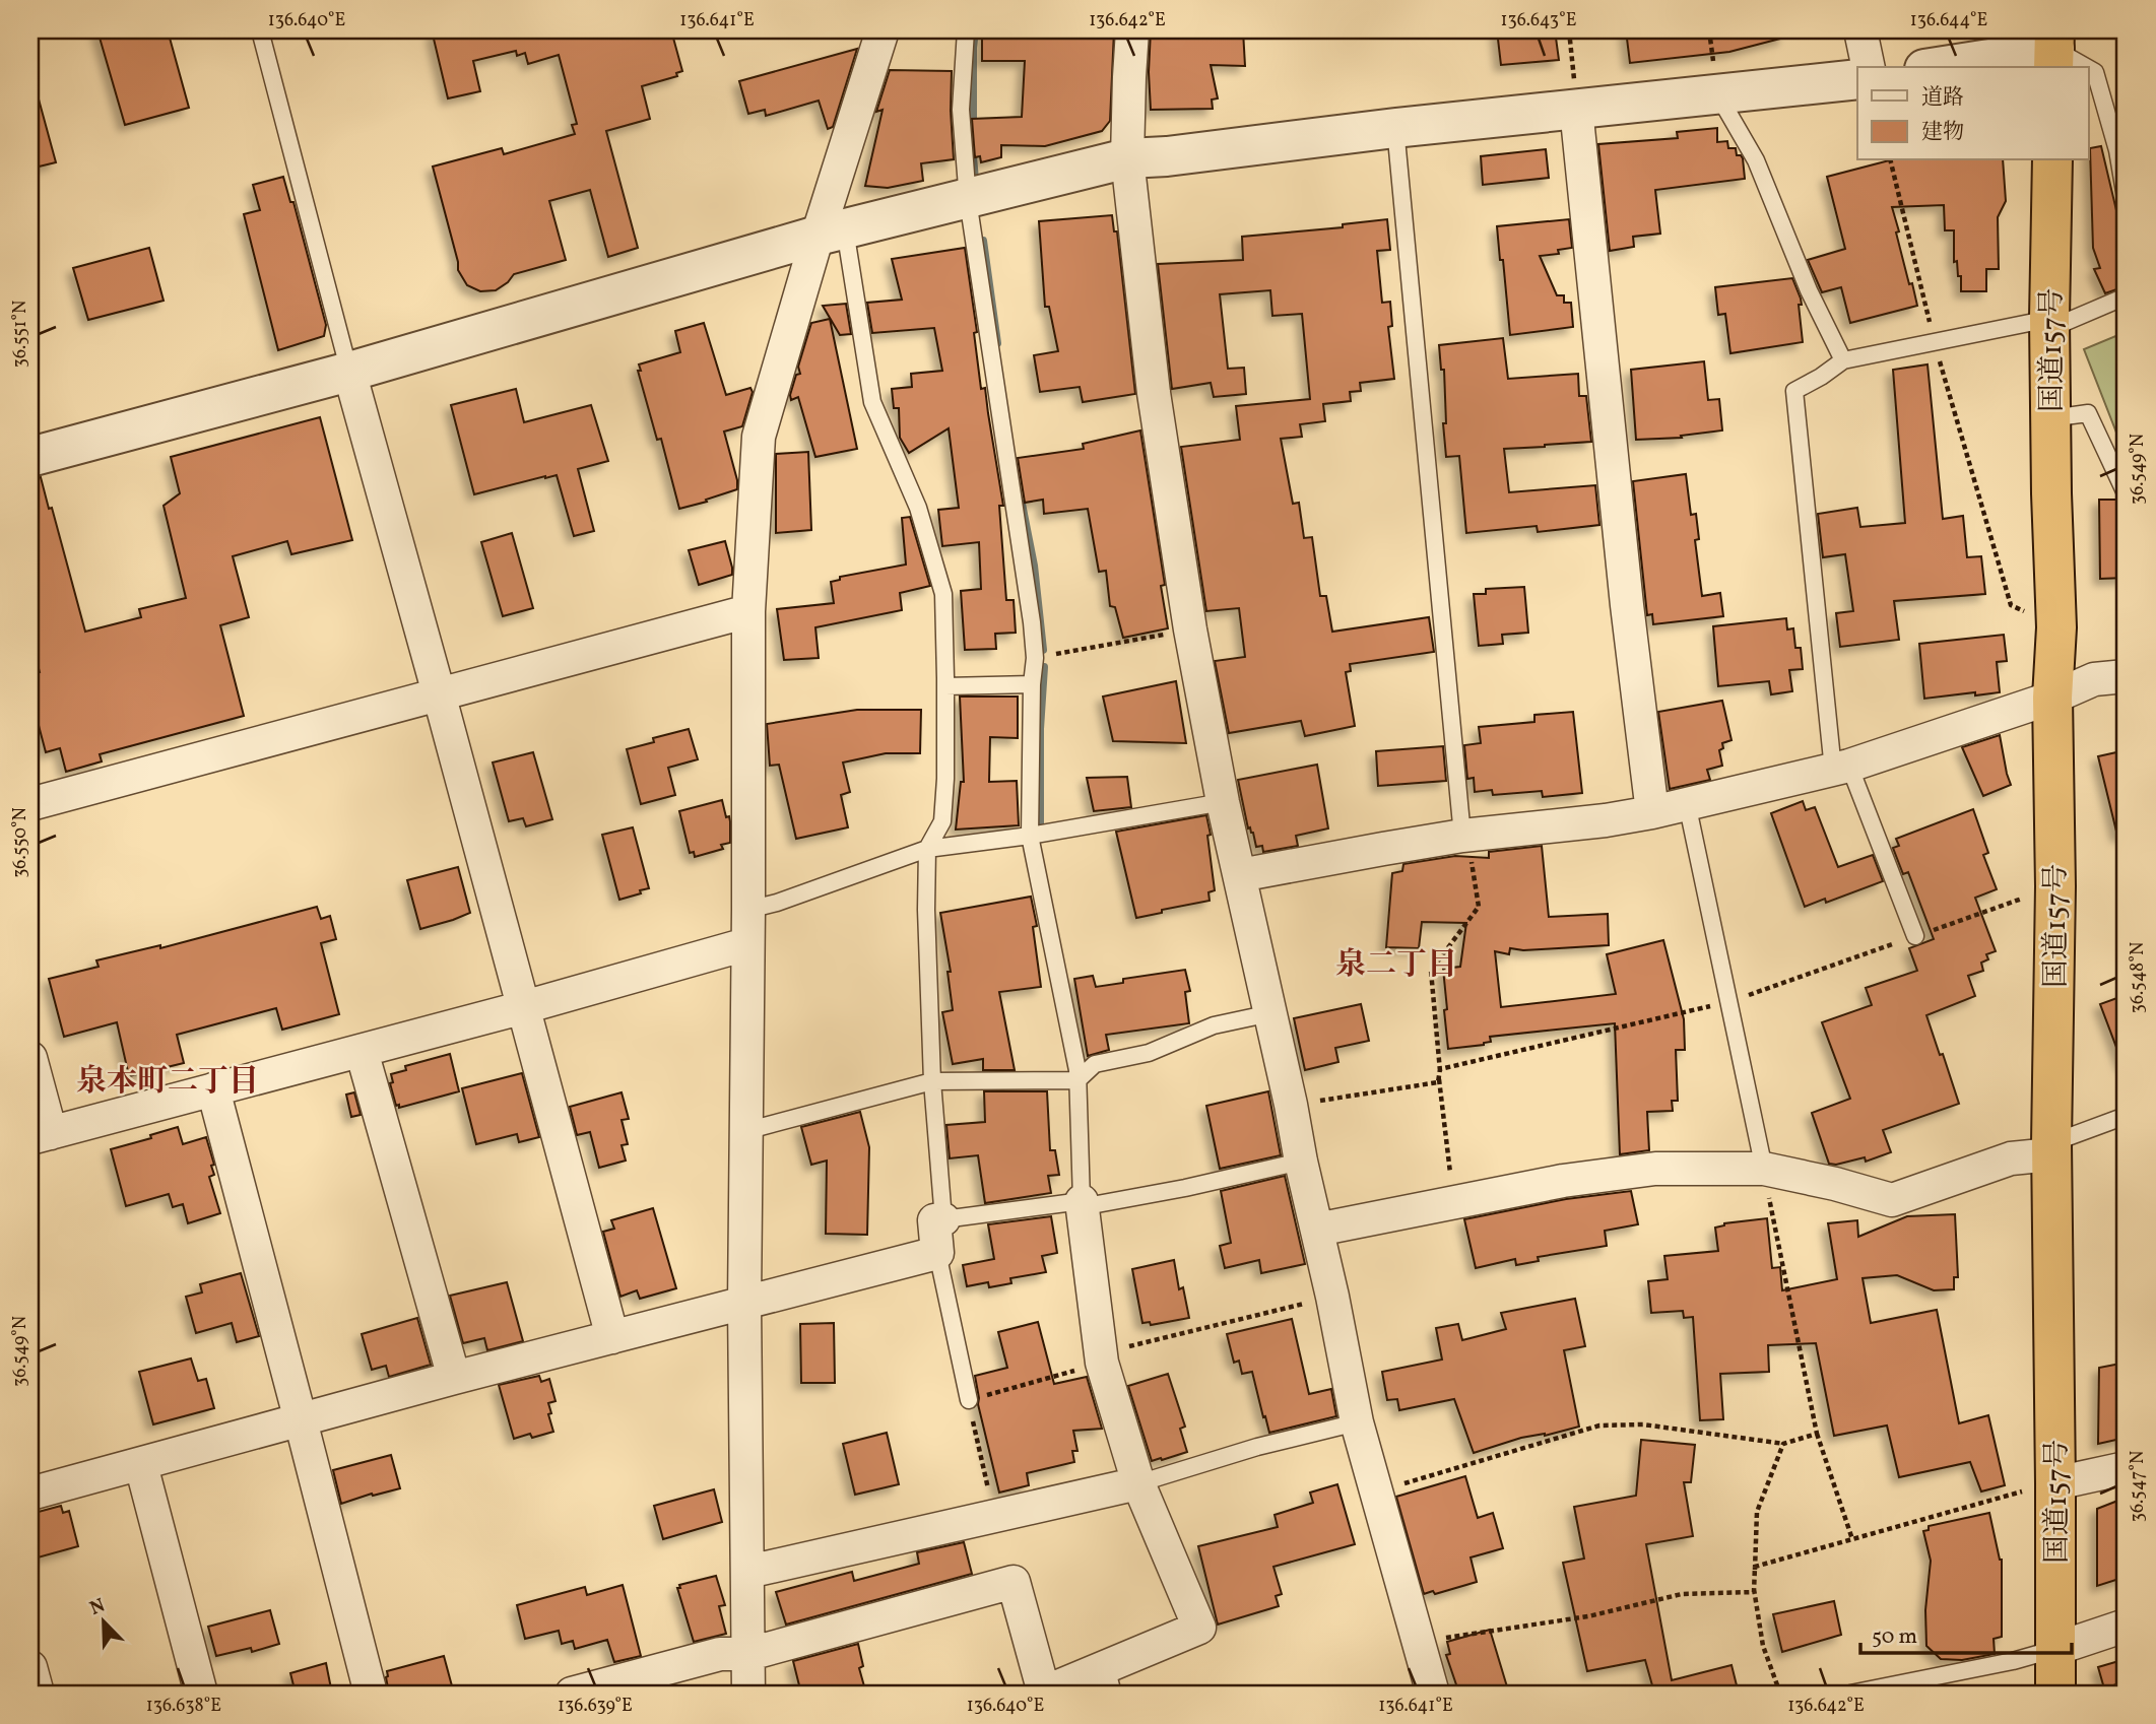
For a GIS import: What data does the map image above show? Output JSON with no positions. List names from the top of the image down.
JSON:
{
  "streets": {
    "highway": ["国道157号"]
  },
  "districts": ["泉二丁目", "泉本町二丁目"],
  "legend": ["道路", "建物"],
  "scale_bar": "50 m",
  "north": "top left",
  "coordinates": [
    "136.640°E",
    "136.641°E",
    "136.642°E",
    "136.643°E",
    "136.644°E",
    "36.551°N",
    "36.549°N",
    "36.550°N",
    "36.548°N",
    "36.547°N",
    "136.638°E",
    "136.639°E"
  ]
}
